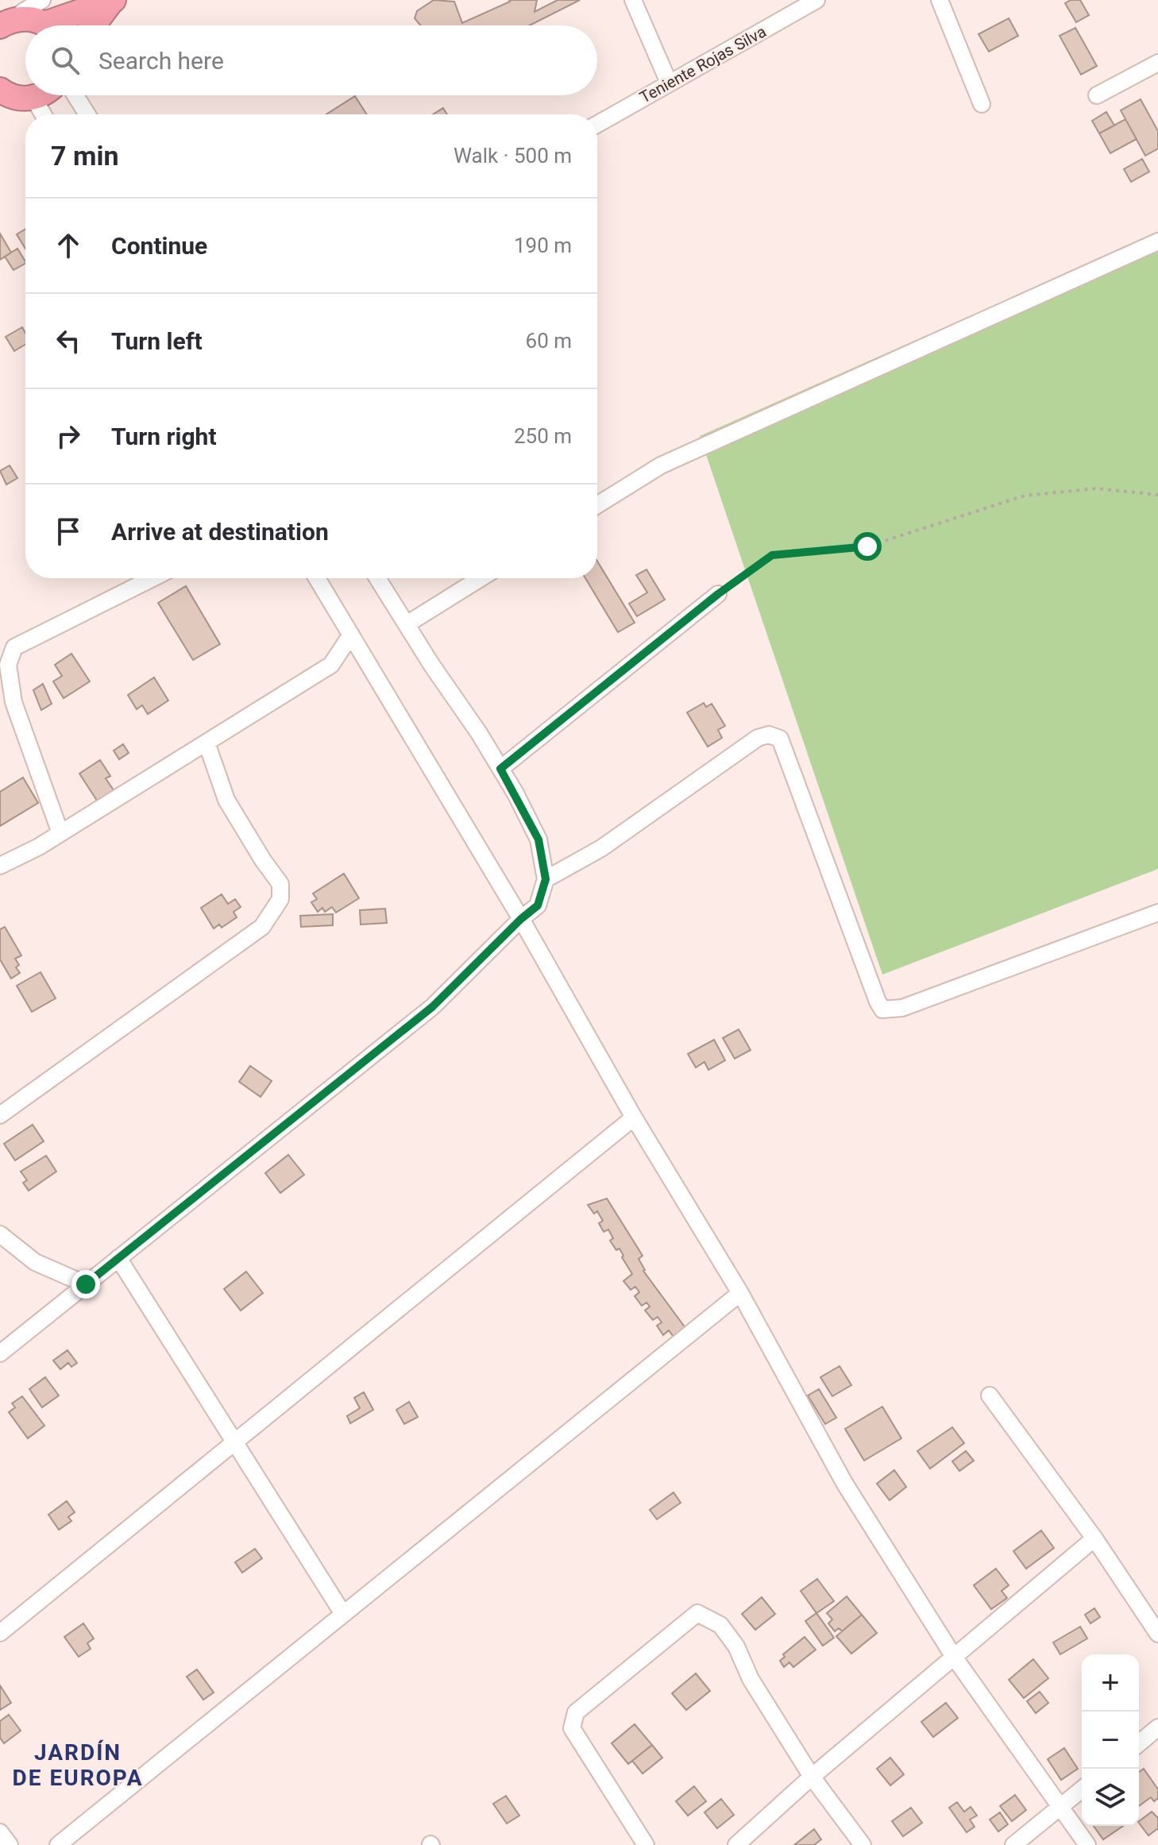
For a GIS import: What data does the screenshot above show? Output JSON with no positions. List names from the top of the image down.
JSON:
{
  "streets": {
    "street": ["Teniente Rojas Silva"]
  },
  "districts": ["JARDÍN DE EUROPA"],
  "page": {
    "search": "Search here",
    "heading": ["7 min", "Walk · 500 m"],
    "list": [
      ["Continue", "190 m"],
      ["Turn left", "60 m"],
      ["Turn right", "250 m"],
      "Arrive at destination"
    ],
    "map_buttons": ["+", "−"]
  }
}
